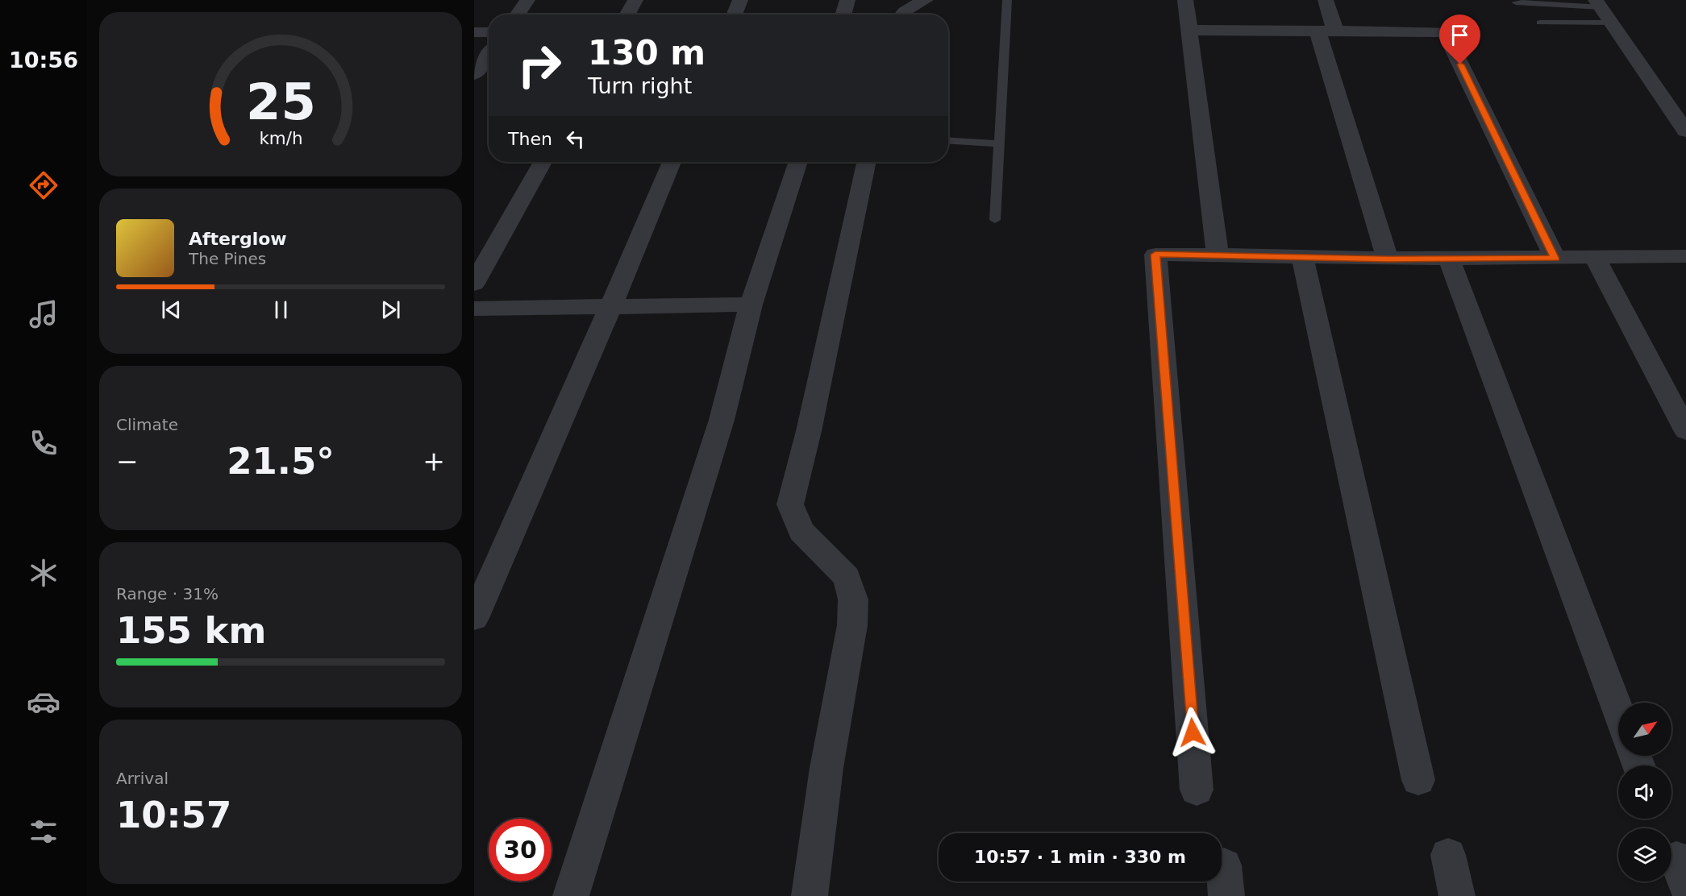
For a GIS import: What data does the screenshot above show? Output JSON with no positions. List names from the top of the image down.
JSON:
{
  "north": "top right",
  "page": {
    "tabs": "10:56",
    "turn": ["130 m", "Turn right"],
    "then": "Then",
    "song": ["Afterglow", "The Pines"],
    "tile": [
      "Climate",
      ["Range · 31%", "155 km"],
      ["Arrival", "10:57"]
    ],
    "heat": ["−", "21.5°", "+"],
    "limit": "30",
    "trip": "10:57 · 1 min · 330 m",
    "gauge": ["25", "km/h"]
  }
}
